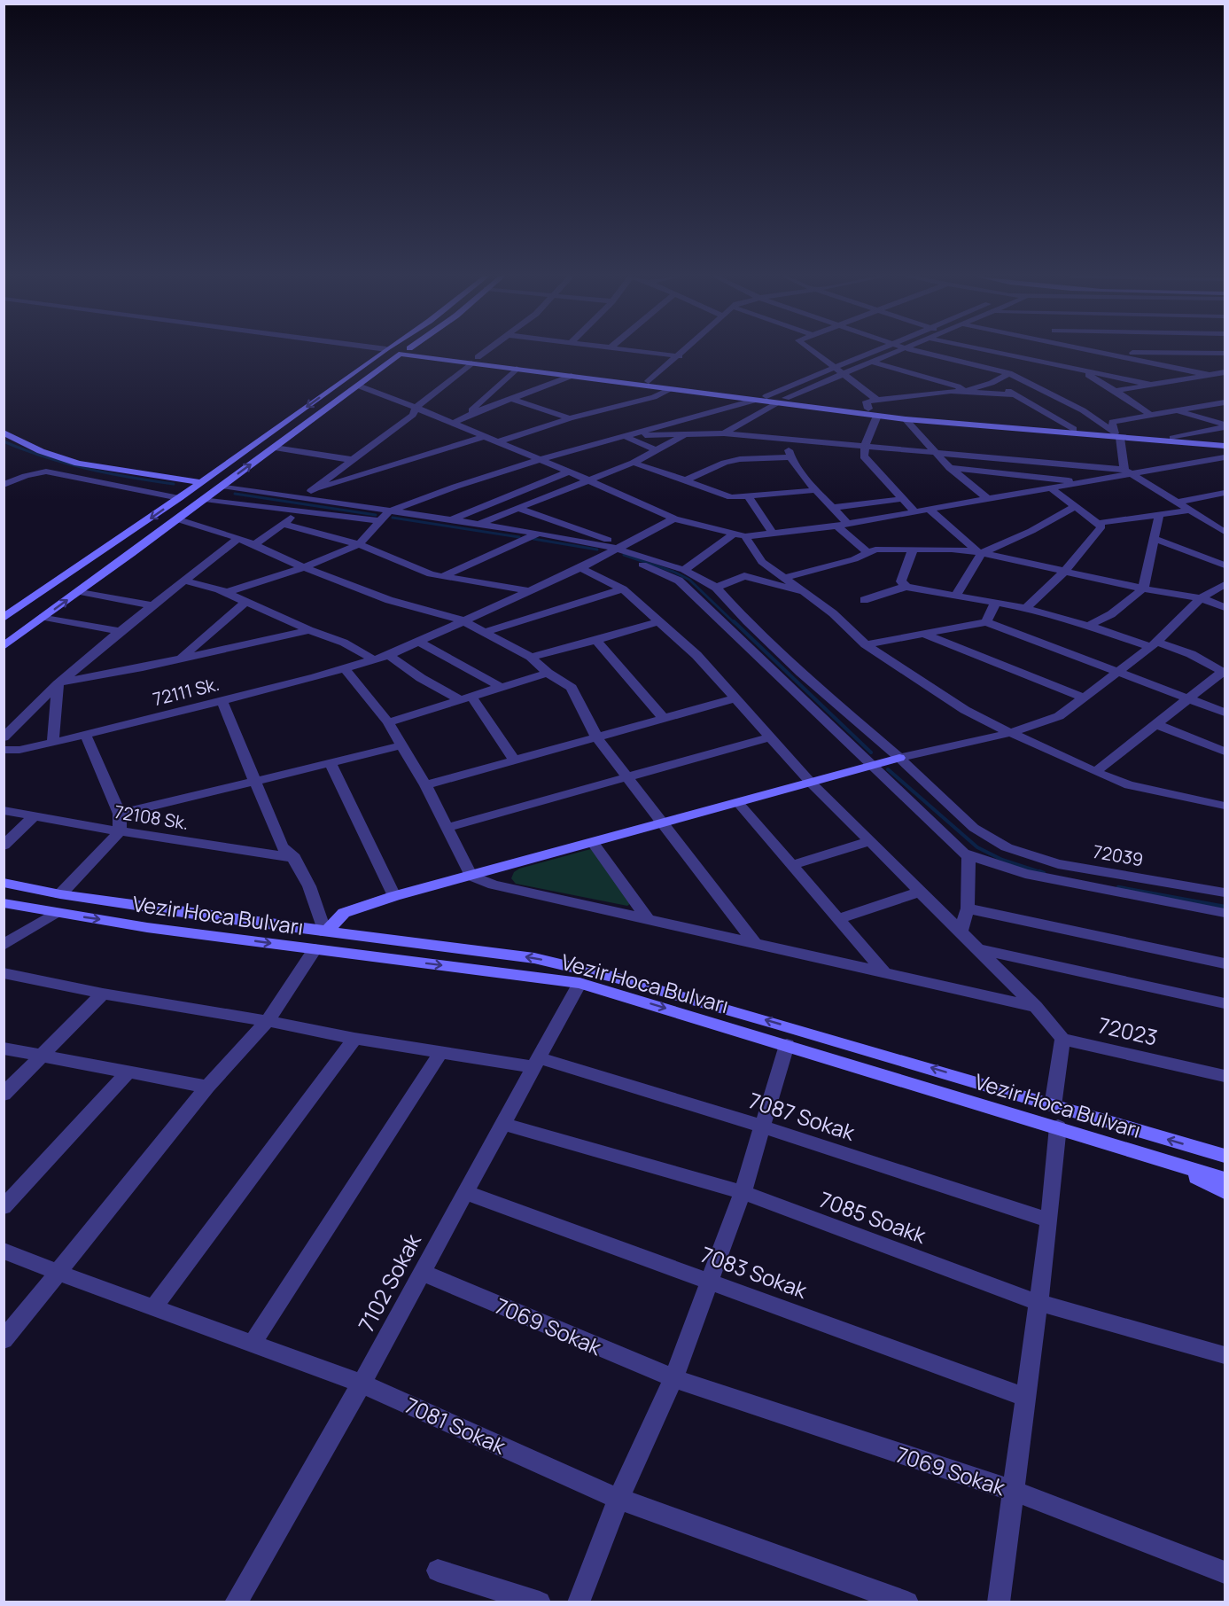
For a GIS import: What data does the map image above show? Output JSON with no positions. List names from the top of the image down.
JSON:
{
  "streets": {
    "main road": ["Vezir Hoca Bulvarı"],
    "street": [
      "72111 Sk.",
      "72108 Sk.",
      "72039",
      "72023",
      "7087 Sokak",
      "7085 Soakk",
      "7083 Sokak",
      "7102 Sokak",
      "7069 Sokak",
      "7081 Sokak"
    ]
  },
  "crossings": [
    ["72111 Sk.", "72039"],
    ["Vezir Hoca Bulvarı", "7102 Sokak"],
    ["7087 Sokak", "7102 Sokak"],
    ["7085 Soakk", "7102 Sokak"],
    ["7083 Sokak", "7102 Sokak"],
    ["7102 Sokak", "7069 Sokak"],
    ["7102 Sokak", "7081 Sokak"]
  ]
}
